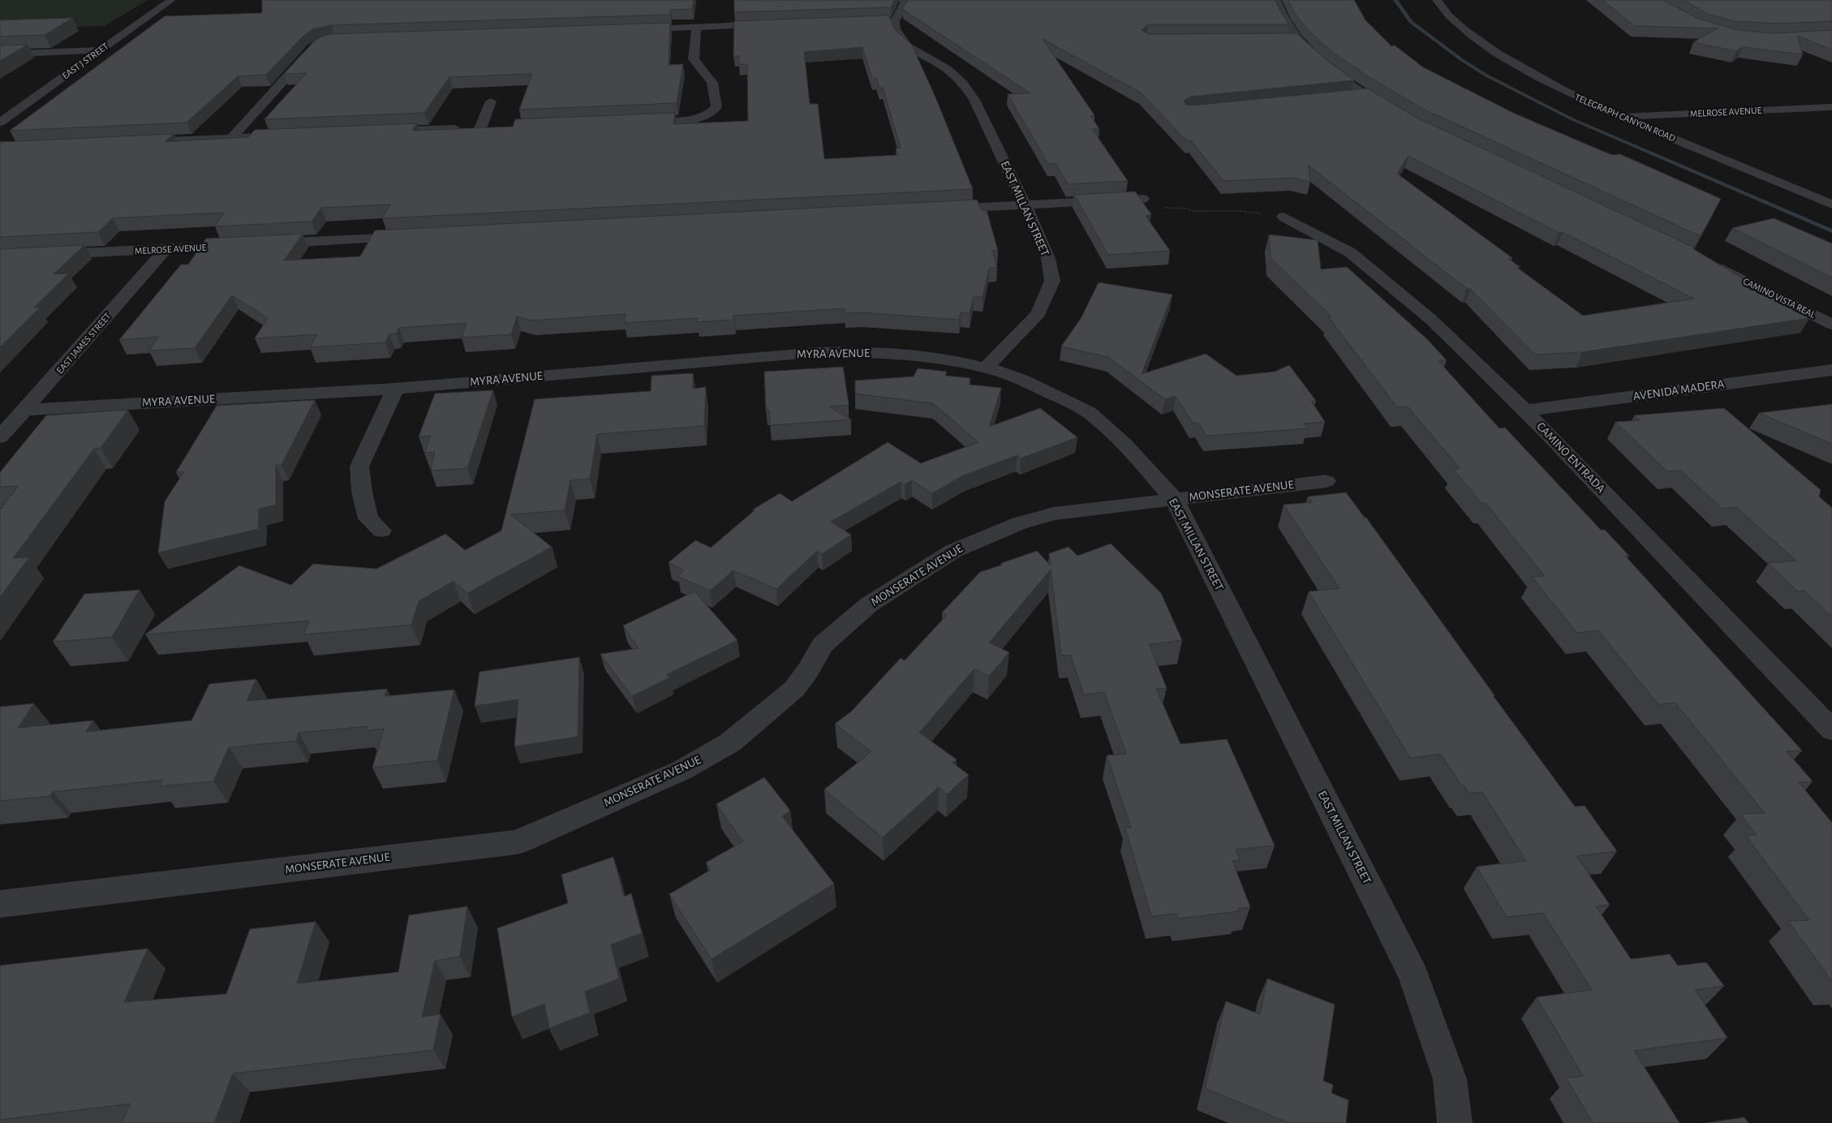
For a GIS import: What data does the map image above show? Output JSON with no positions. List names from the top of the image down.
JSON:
{
  "streets": {
    "street": [
      "EAST J STREET",
      "MELROSE AVENUE",
      "TELEGRAPH CANYON ROAD",
      "EAST MILLAN STREET",
      "CAMINO VISTA REAL",
      "EAST JAMES STREET",
      "MYRA AVENUE",
      "AVENIDA MADERA",
      "CAMINO ENTRADA",
      "MONSERATE AVENUE"
    ]
  },
  "crossings": [
    ["MELROSE AVENUE", "TELEGRAPH CANYON ROAD"],
    ["MELROSE AVENUE", "EAST JAMES STREET"],
    ["EAST MILLAN STREET", "MYRA AVENUE"],
    ["EAST MILLAN STREET", "MONSERATE AVENUE"],
    ["EAST JAMES STREET", "MYRA AVENUE"],
    ["AVENIDA MADERA", "CAMINO ENTRADA"]
  ]
}
